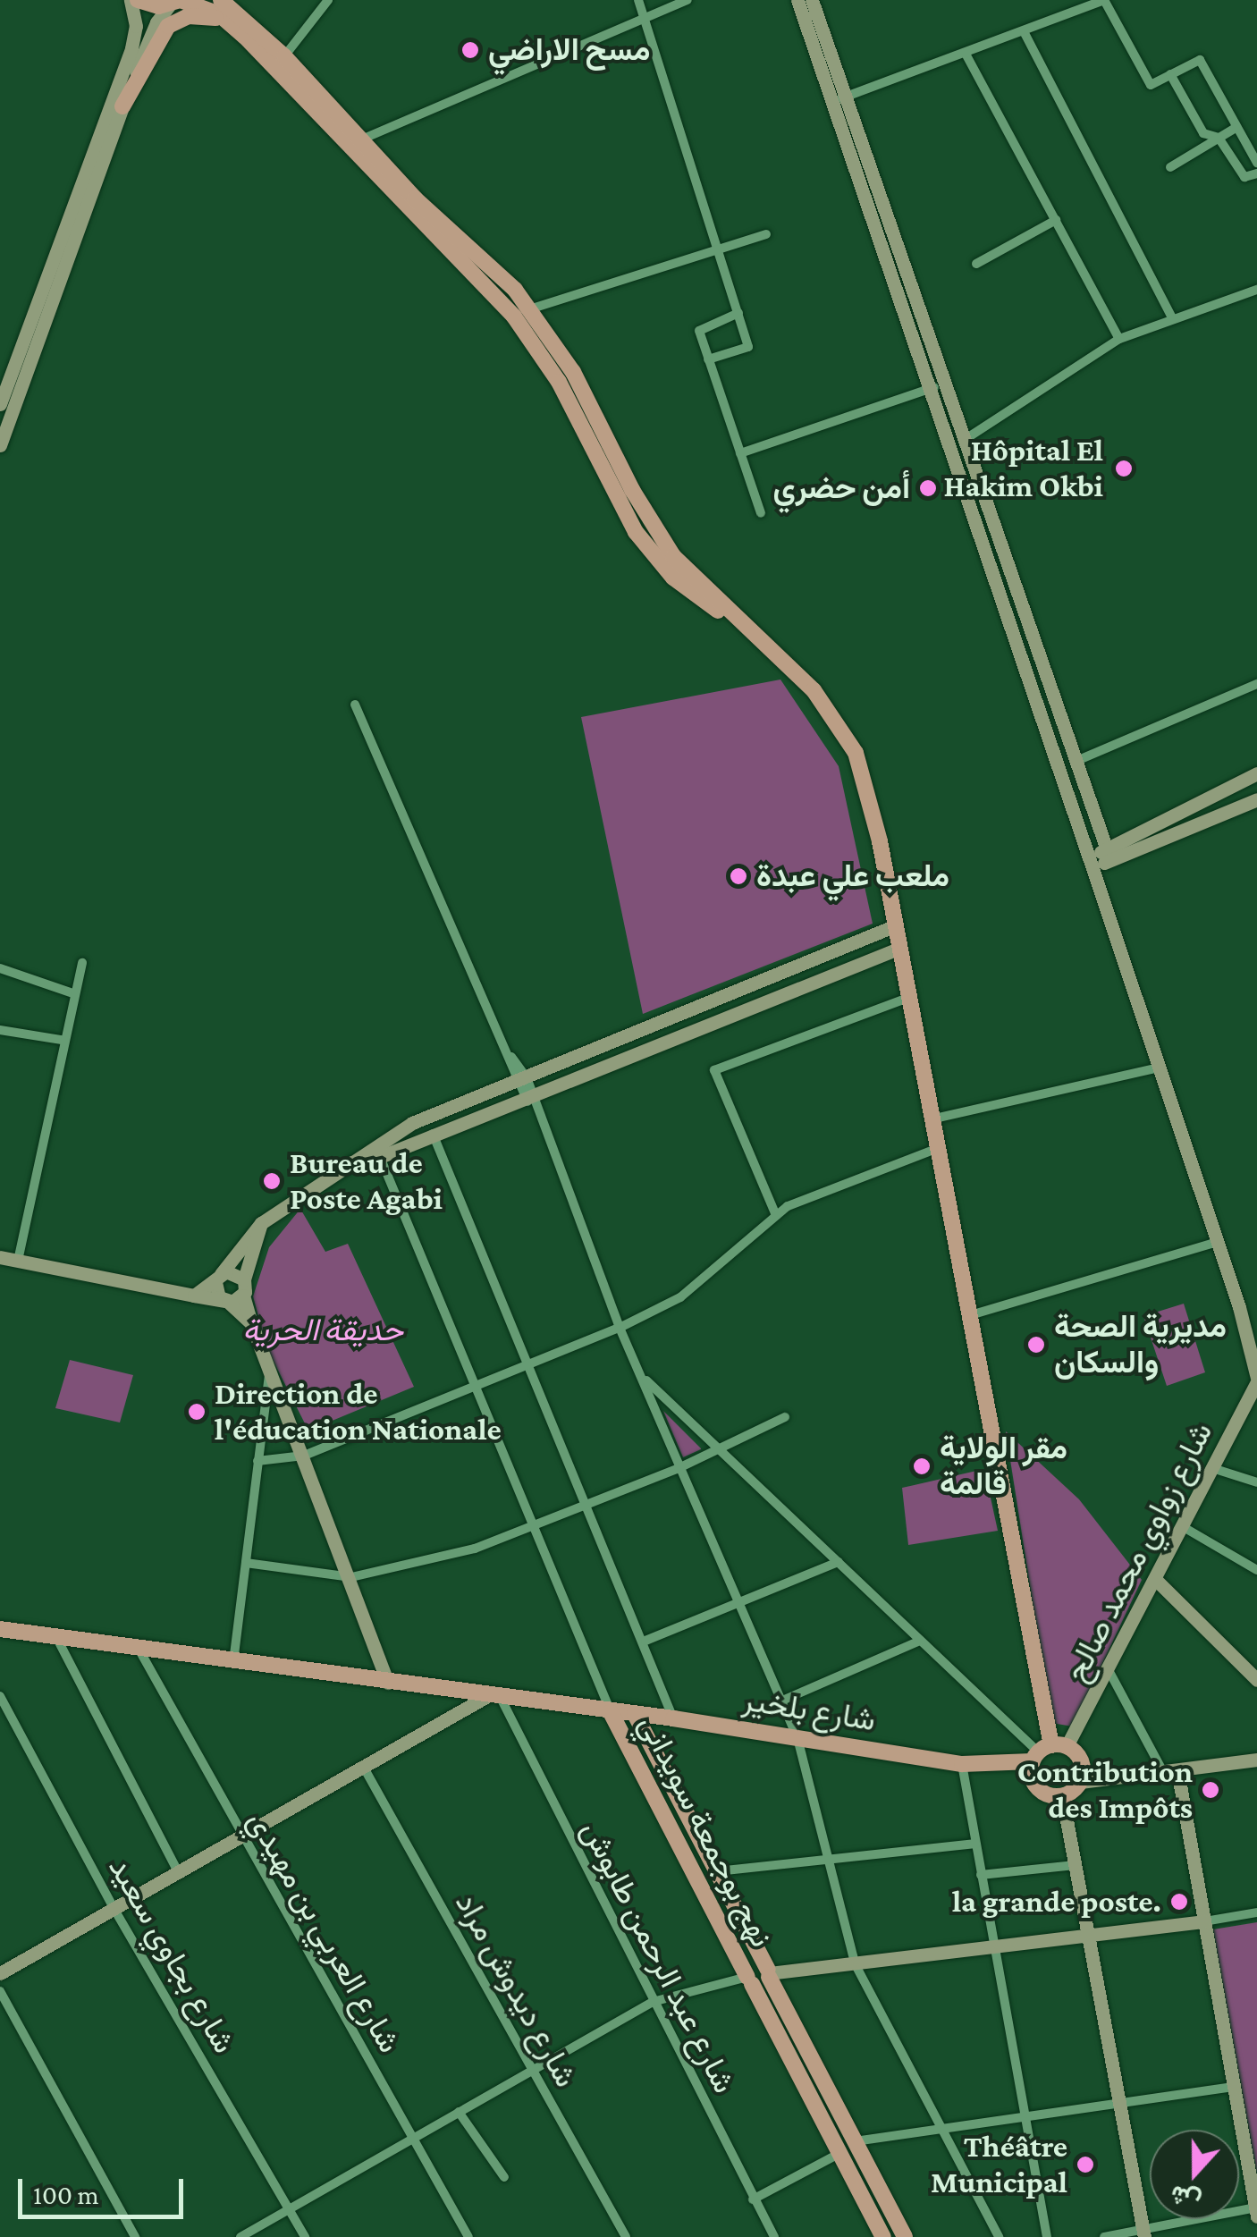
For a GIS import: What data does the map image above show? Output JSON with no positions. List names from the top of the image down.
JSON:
{
  "streets": {
    "main road": ["شارع بلخير", "نهج بوجمعة سويداني"],
    "street": [
      "شارع زواوي محمد صالح",
      "شارع العربي بن مهيدي",
      "شارع بجاوي سعيد",
      "شارع عبد الرحمن طابوش",
      "شارع ديدوش مراد"
    ]
  },
  "crossings": [
    ["شارع زواوي محمد صالح", "شارع بلخير"],
    ["شارع بلخير", "نهج بوجمعة سويداني"],
    ["شارع بلخير", "شارع العربي بن مهيدي"],
    ["شارع بلخير", "شارع عبد الرحمن طابوش"]
  ],
  "parks": ["حديقة الحرية"],
  "places": [
    "مسح الاراضي",
    "Hôpital El Hakim Okbi",
    "أمن حضري",
    "ملعب علي عبدة",
    "Bureau de Poste Agabi",
    "مديرية الصحة والسكان",
    "Direction de l'éducation Nationale",
    "مقر الولاية قالمة",
    "Contribution des Impôts",
    "la grande poste.",
    "Théâtre Municipal"
  ],
  "scale_bar": "100 m",
  "north": "bottom"
}
